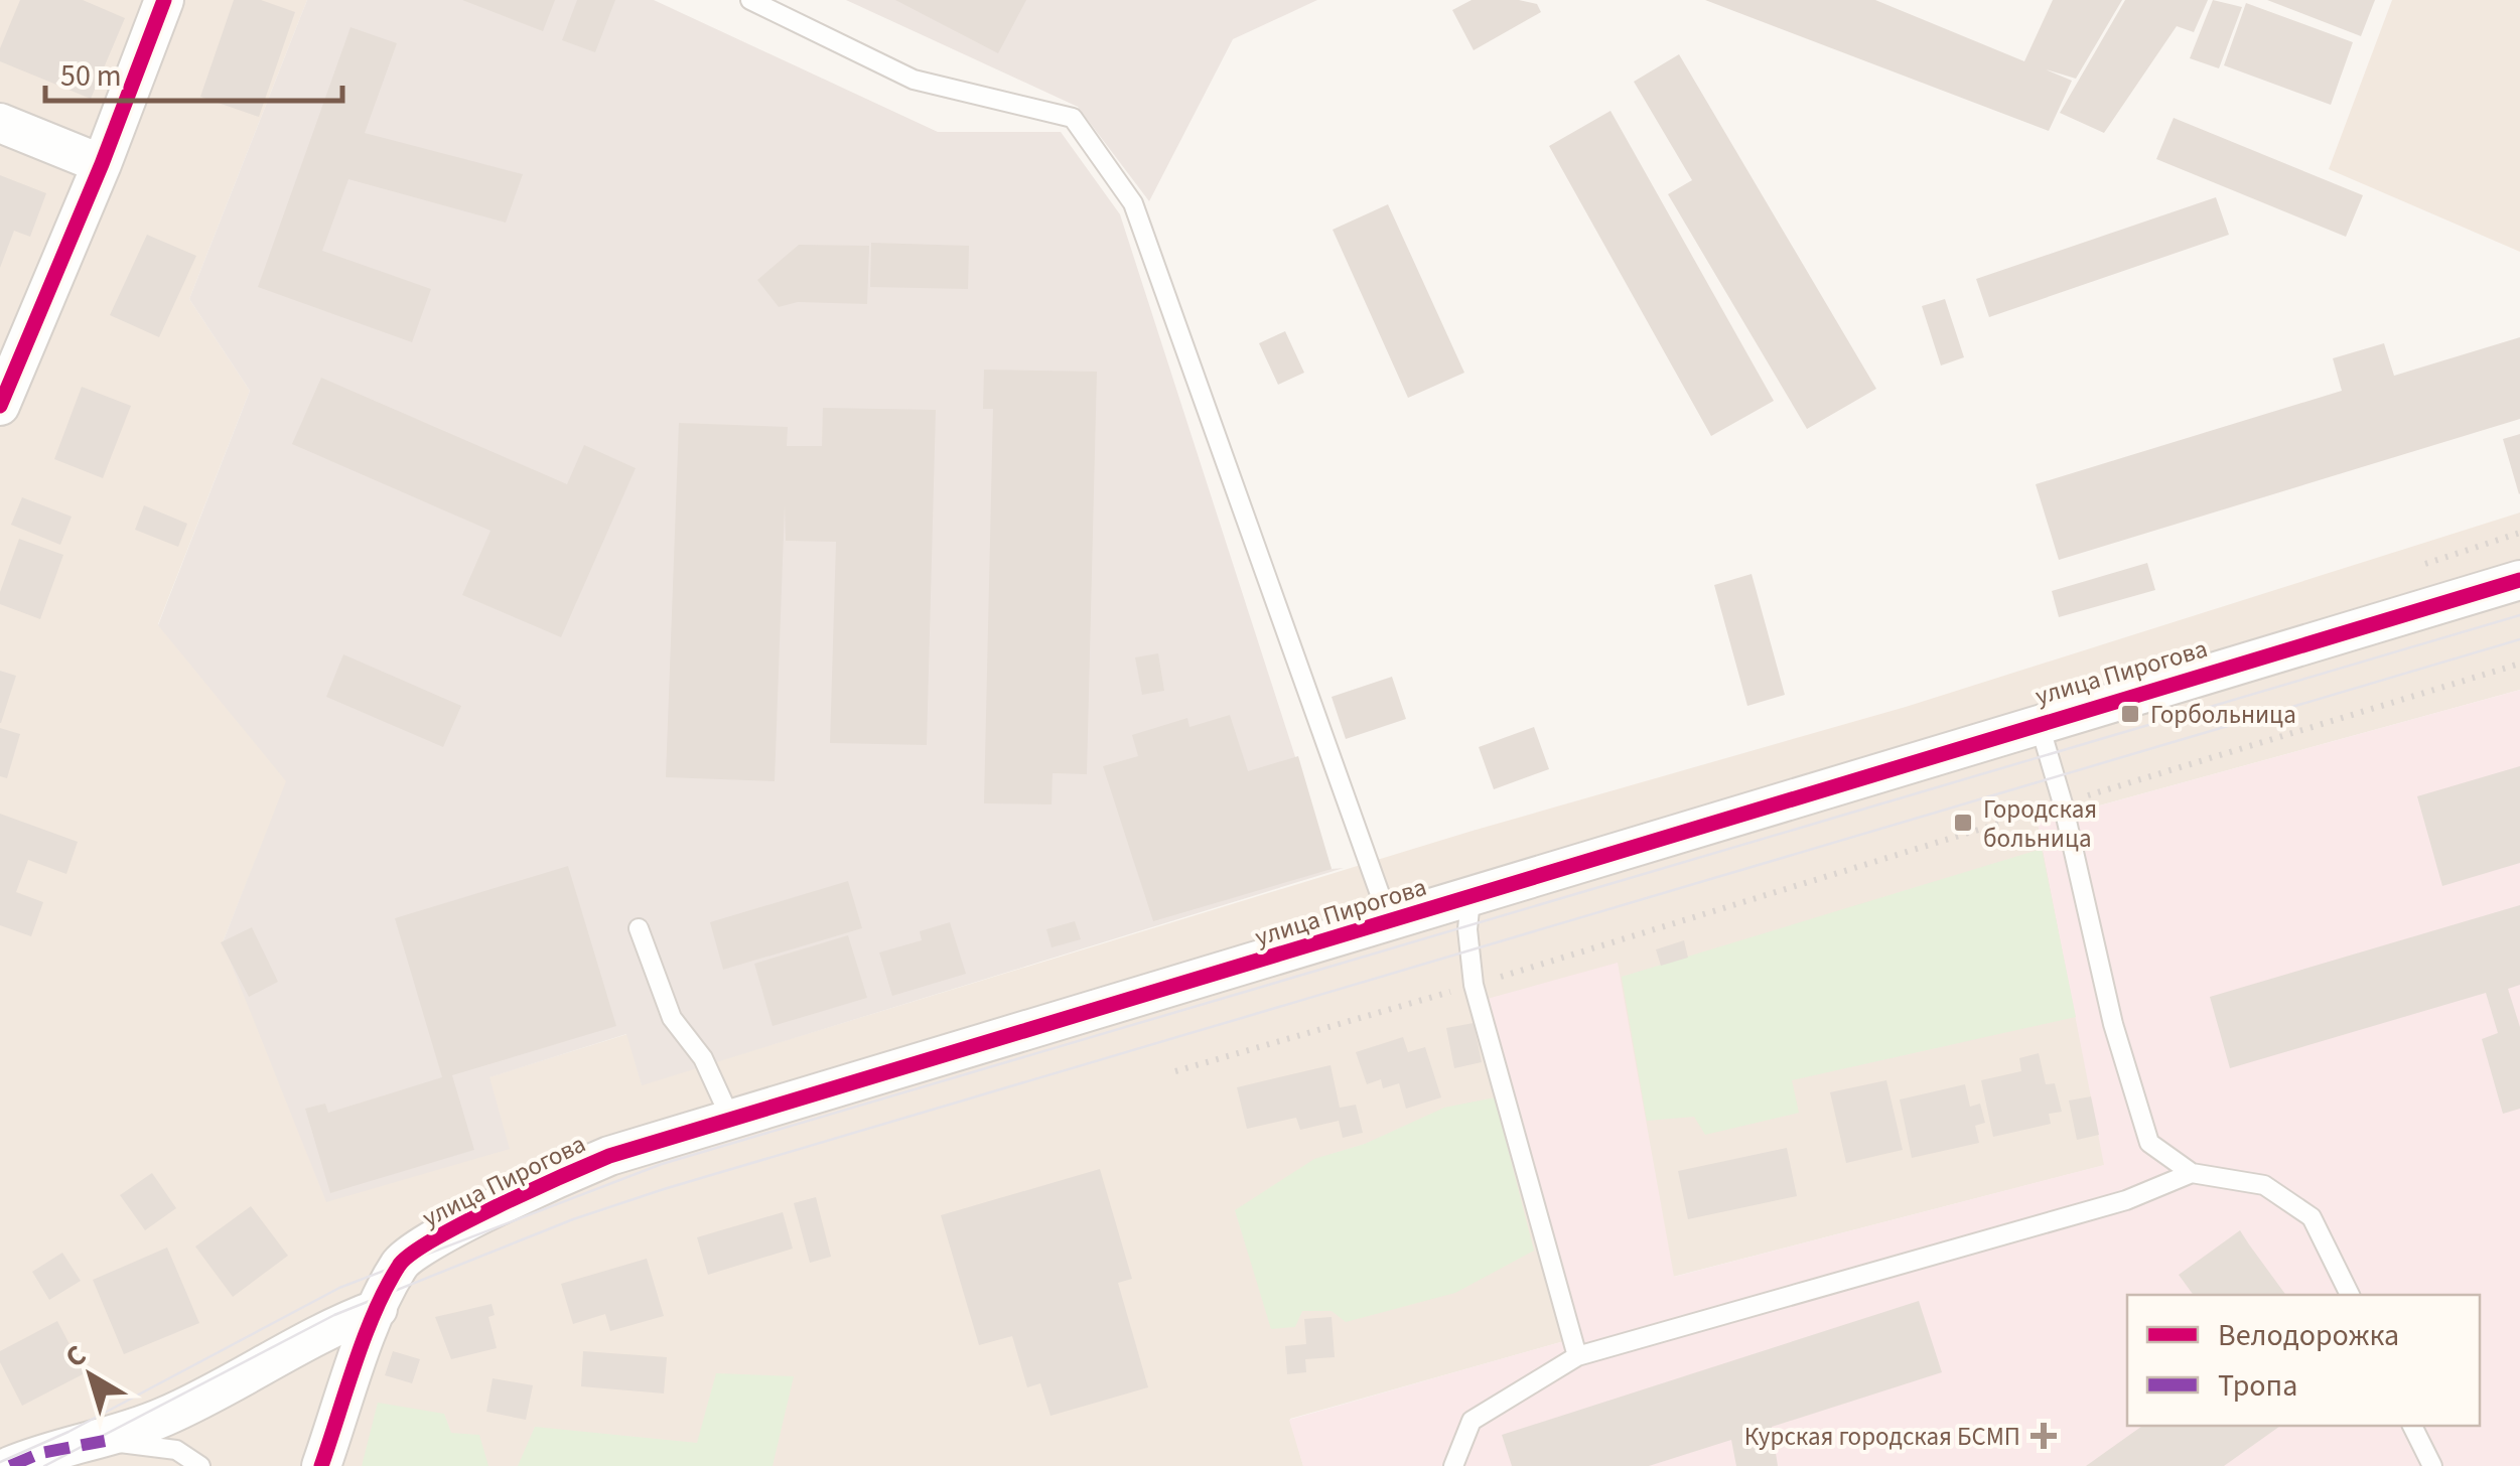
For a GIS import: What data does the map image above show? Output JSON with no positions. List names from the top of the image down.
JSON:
{
  "streets": {
    "street": ["улица Пирогова"]
  },
  "places": {
    "transit": ["Горбольница", "Городская больница"],
    "health": ["Курская городская БСМП"]
  },
  "legend": ["Велодорожка", "Тропа"],
  "scale_bar": "50 m",
  "north": "top left"
}
